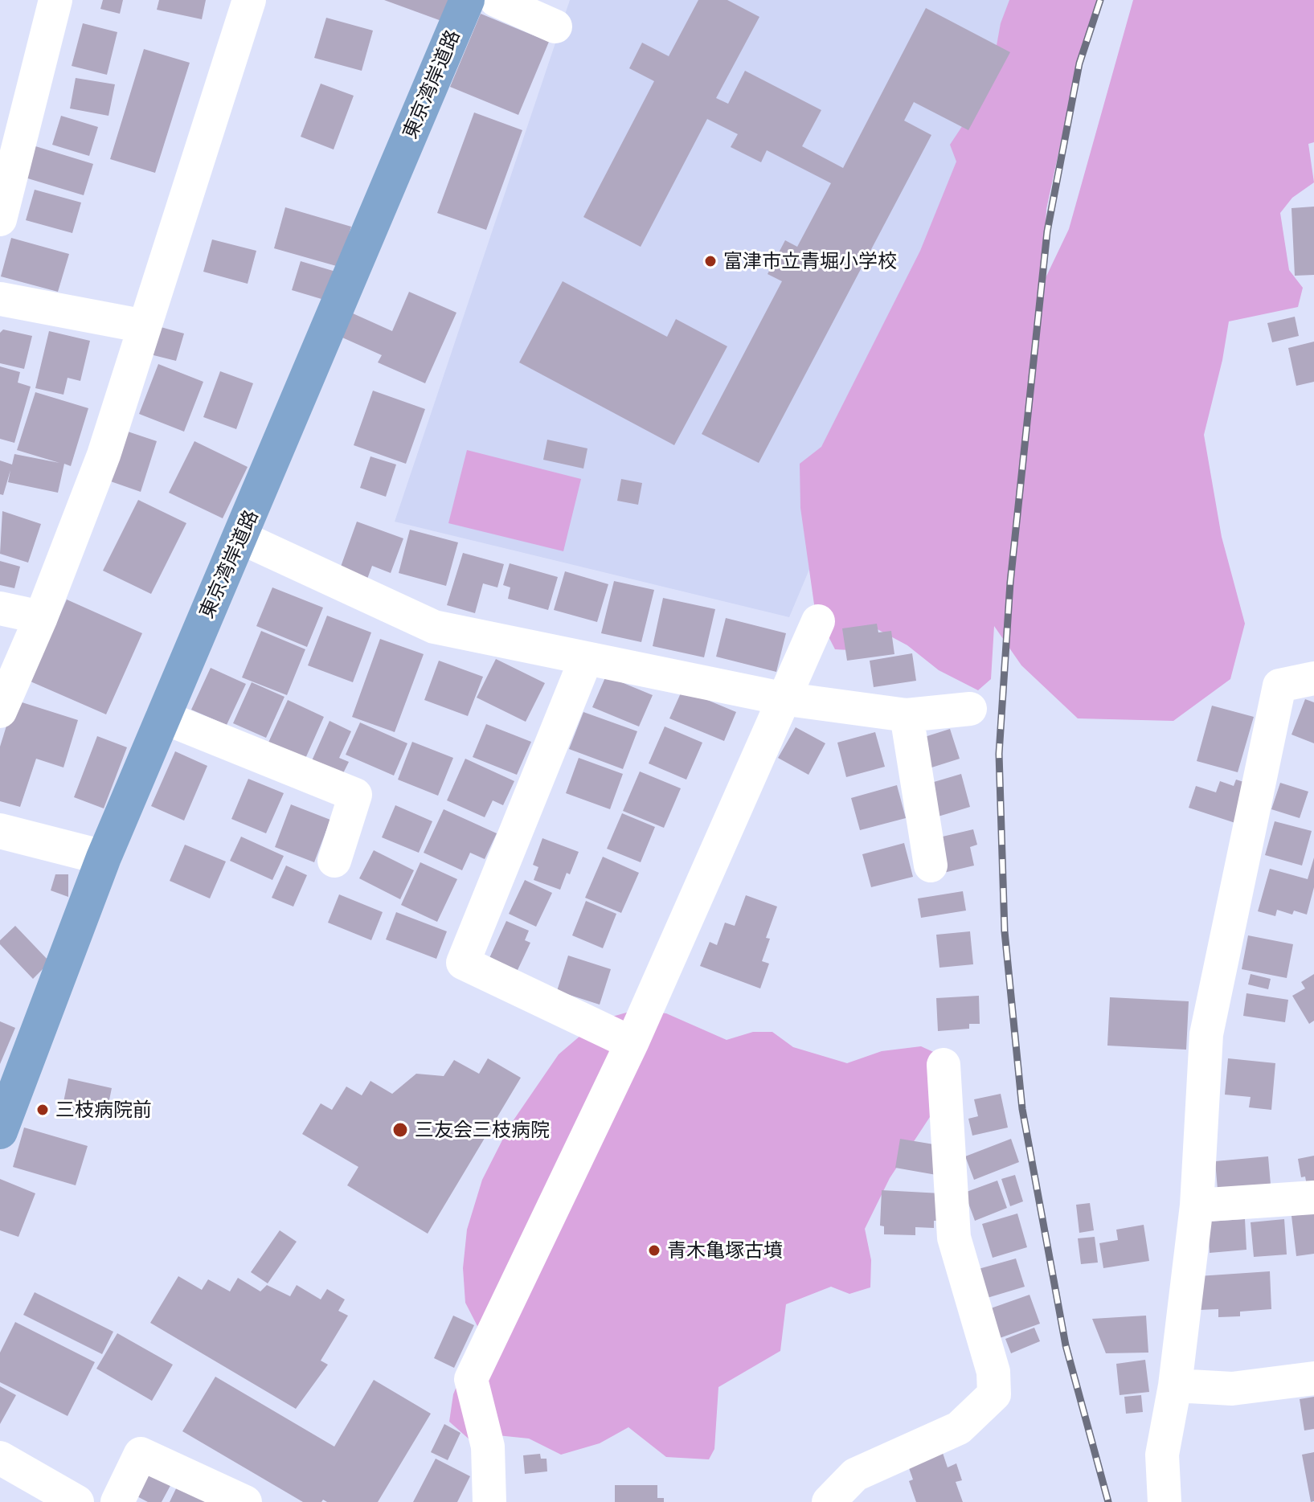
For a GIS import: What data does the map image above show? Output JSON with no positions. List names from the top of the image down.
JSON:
{
  "streets": {
    "highway": ["東京湾岸道路"]
  },
  "places": [
    "富津市立青堀小学校",
    "三枝病院前",
    "三友会三枝病院",
    "青木亀塚古墳"
  ]
}
